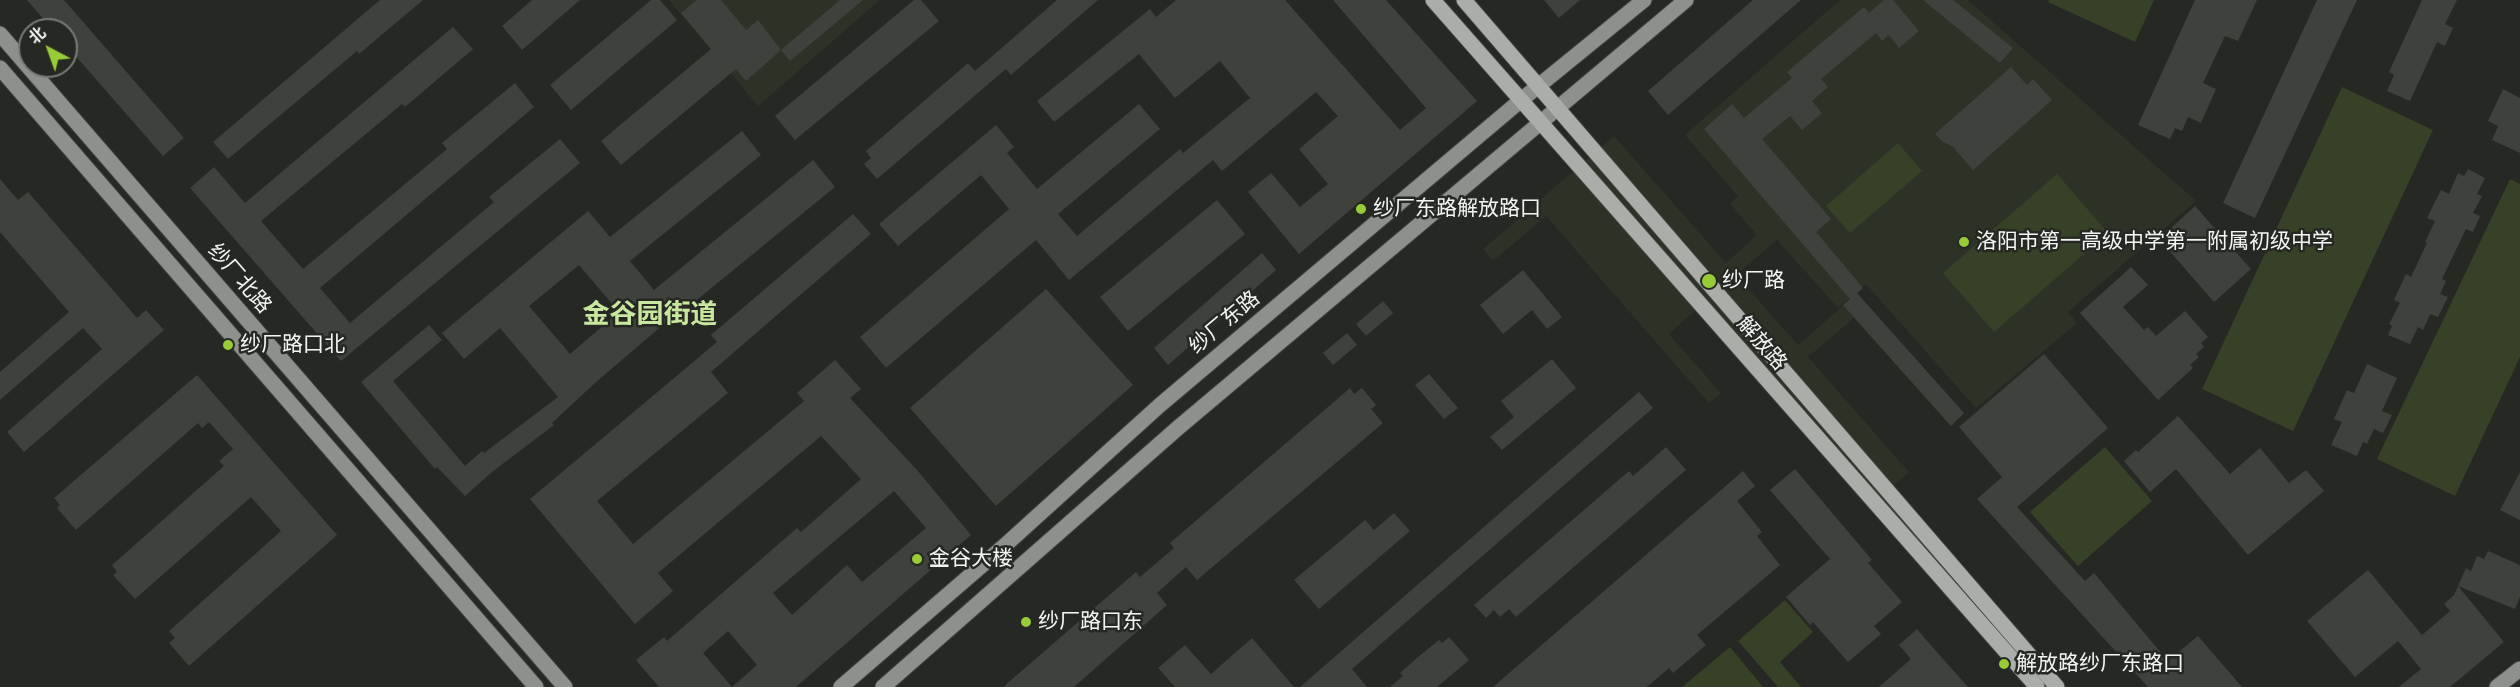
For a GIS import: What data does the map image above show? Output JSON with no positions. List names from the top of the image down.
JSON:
{
  "streets": {
    "main road": ["纱厂北路", "纱厂东路", "解放路"]
  },
  "crossings": [
    ["纱厂东路", "解放路"]
  ],
  "districts": ["金谷园街道"],
  "places": [
    "纱厂东路解放路口",
    "洛阳市第一高级中学第一附属初级中学",
    "纱厂路",
    "纱厂路口北",
    "金谷大楼",
    "纱厂路口东",
    "解放路纱厂东路口"
  ],
  "north": "top left"
}
